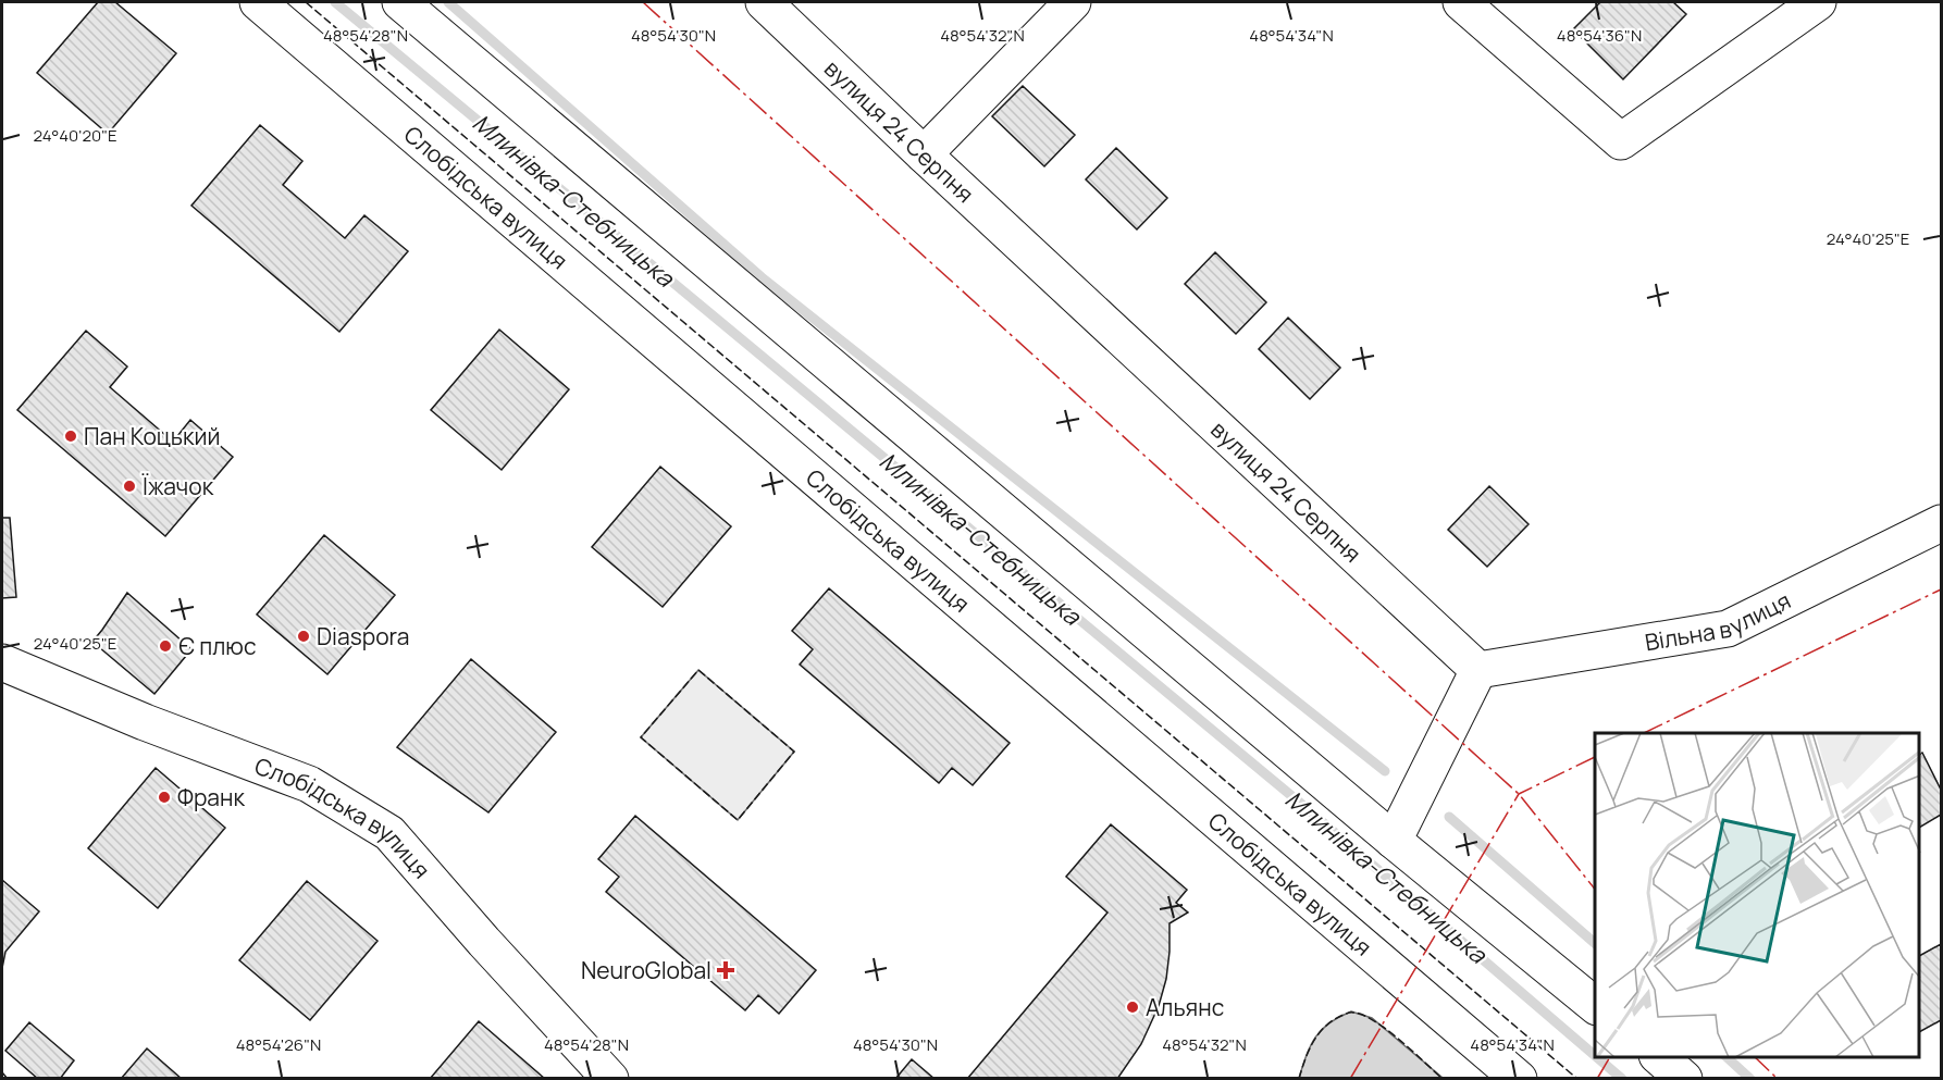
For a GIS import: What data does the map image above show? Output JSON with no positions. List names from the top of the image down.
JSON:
{
  "streets": {
    "street": ["вулиця 24 Серпня", "Слобідська вулиця", "Вільна вулиця"]
  },
  "crossings": [
    ["вулиця 24 Серпня", "Вільна вулиця"]
  ],
  "water": ["Млинівка-Стебницька"],
  "places": {
    "other": [
      "Пан Коцький",
      "Їжачок",
      "Diaspora",
      "Є плюс",
      "Франк",
      "Альянс"
    ],
    "health": ["NeuroGlobal"]
  },
  "coordinates": [
    "48°54'28\"N",
    "48°54'30\"N",
    "48°54'32\"N",
    "48°54'34\"N",
    "48°54'36\"N",
    "24°40'20\"E",
    "24°40'25\"E",
    "48°54'26\"N"
  ]
}
